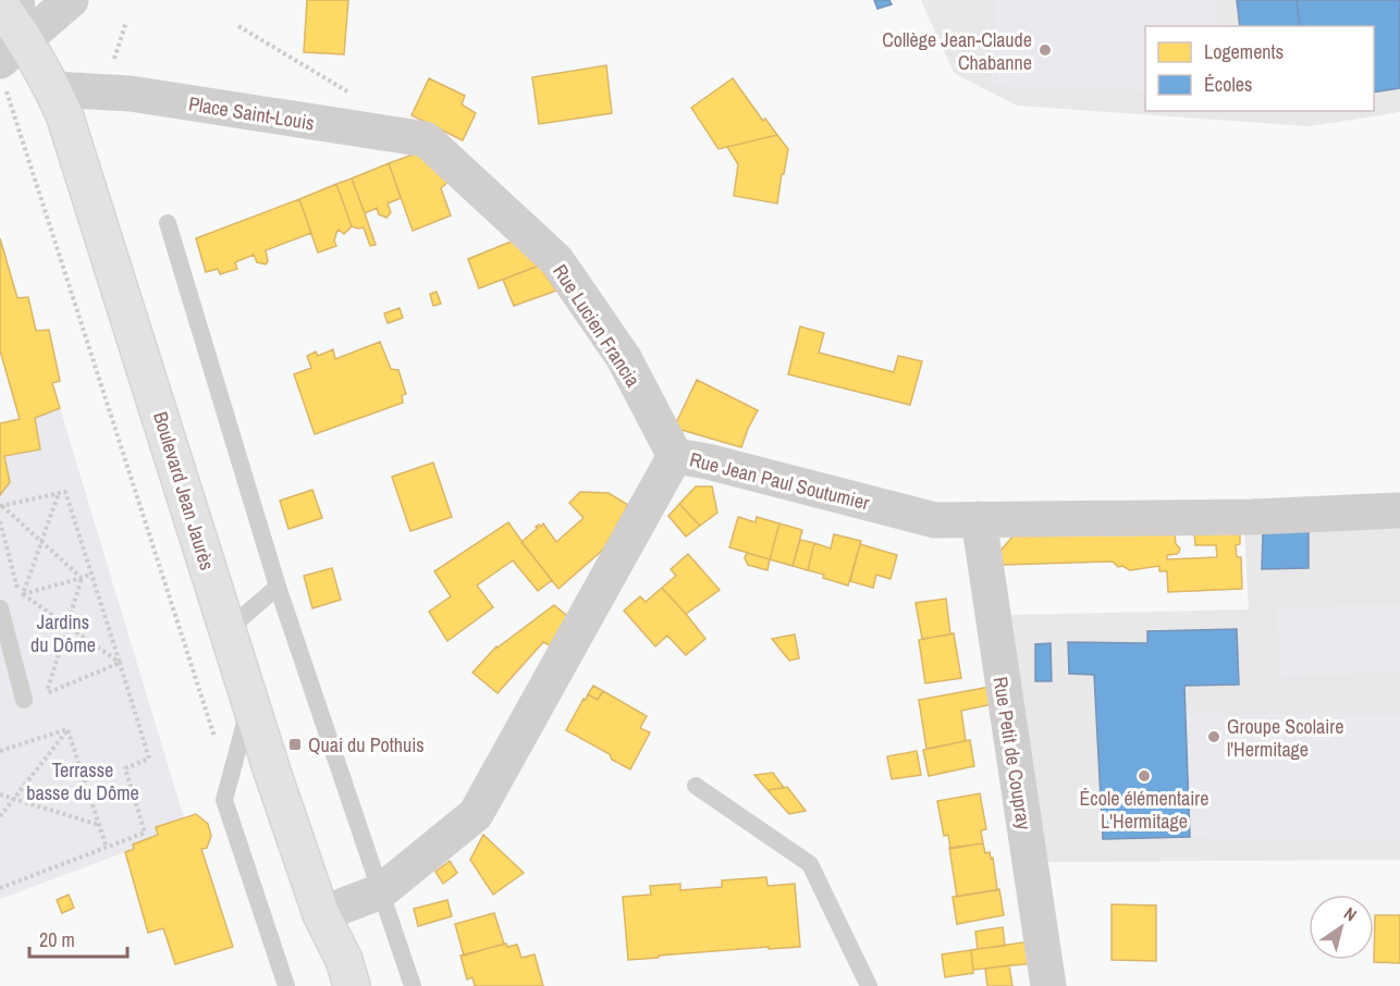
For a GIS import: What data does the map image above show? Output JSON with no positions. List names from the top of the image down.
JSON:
{
  "streets": {
    "main road": ["Boulevard Jean Jaurès"],
    "street": [
      "Place Saint-Louis",
      "Rue Lucien Francia",
      "Rue Jean Paul Soutumier",
      "Rue Petit de Coupray"
    ]
  },
  "crossings": [
    ["Place Saint-Louis", "Rue Lucien Francia"],
    ["Place Saint-Louis", "Boulevard Jean Jaurès"],
    ["Rue Lucien Francia", "Rue Jean Paul Soutumier"],
    ["Rue Jean Paul Soutumier", "Boulevard Jean Jaurès"],
    ["Rue Jean Paul Soutumier", "Rue Petit de Coupray"]
  ],
  "parks": ["Jardins du Dôme", "Terrasse basse du Dôme"],
  "places": {
    "other": ["Collège Jean-Claude Chabanne", "Groupe Scolaire l'Hermitage", "École élémentaire L'Hermitage"],
    "transit": ["Quai du Pothuis"]
  },
  "legend": ["Logements", "Écoles"],
  "scale_bar": "20 m",
  "north": "top right"
}
